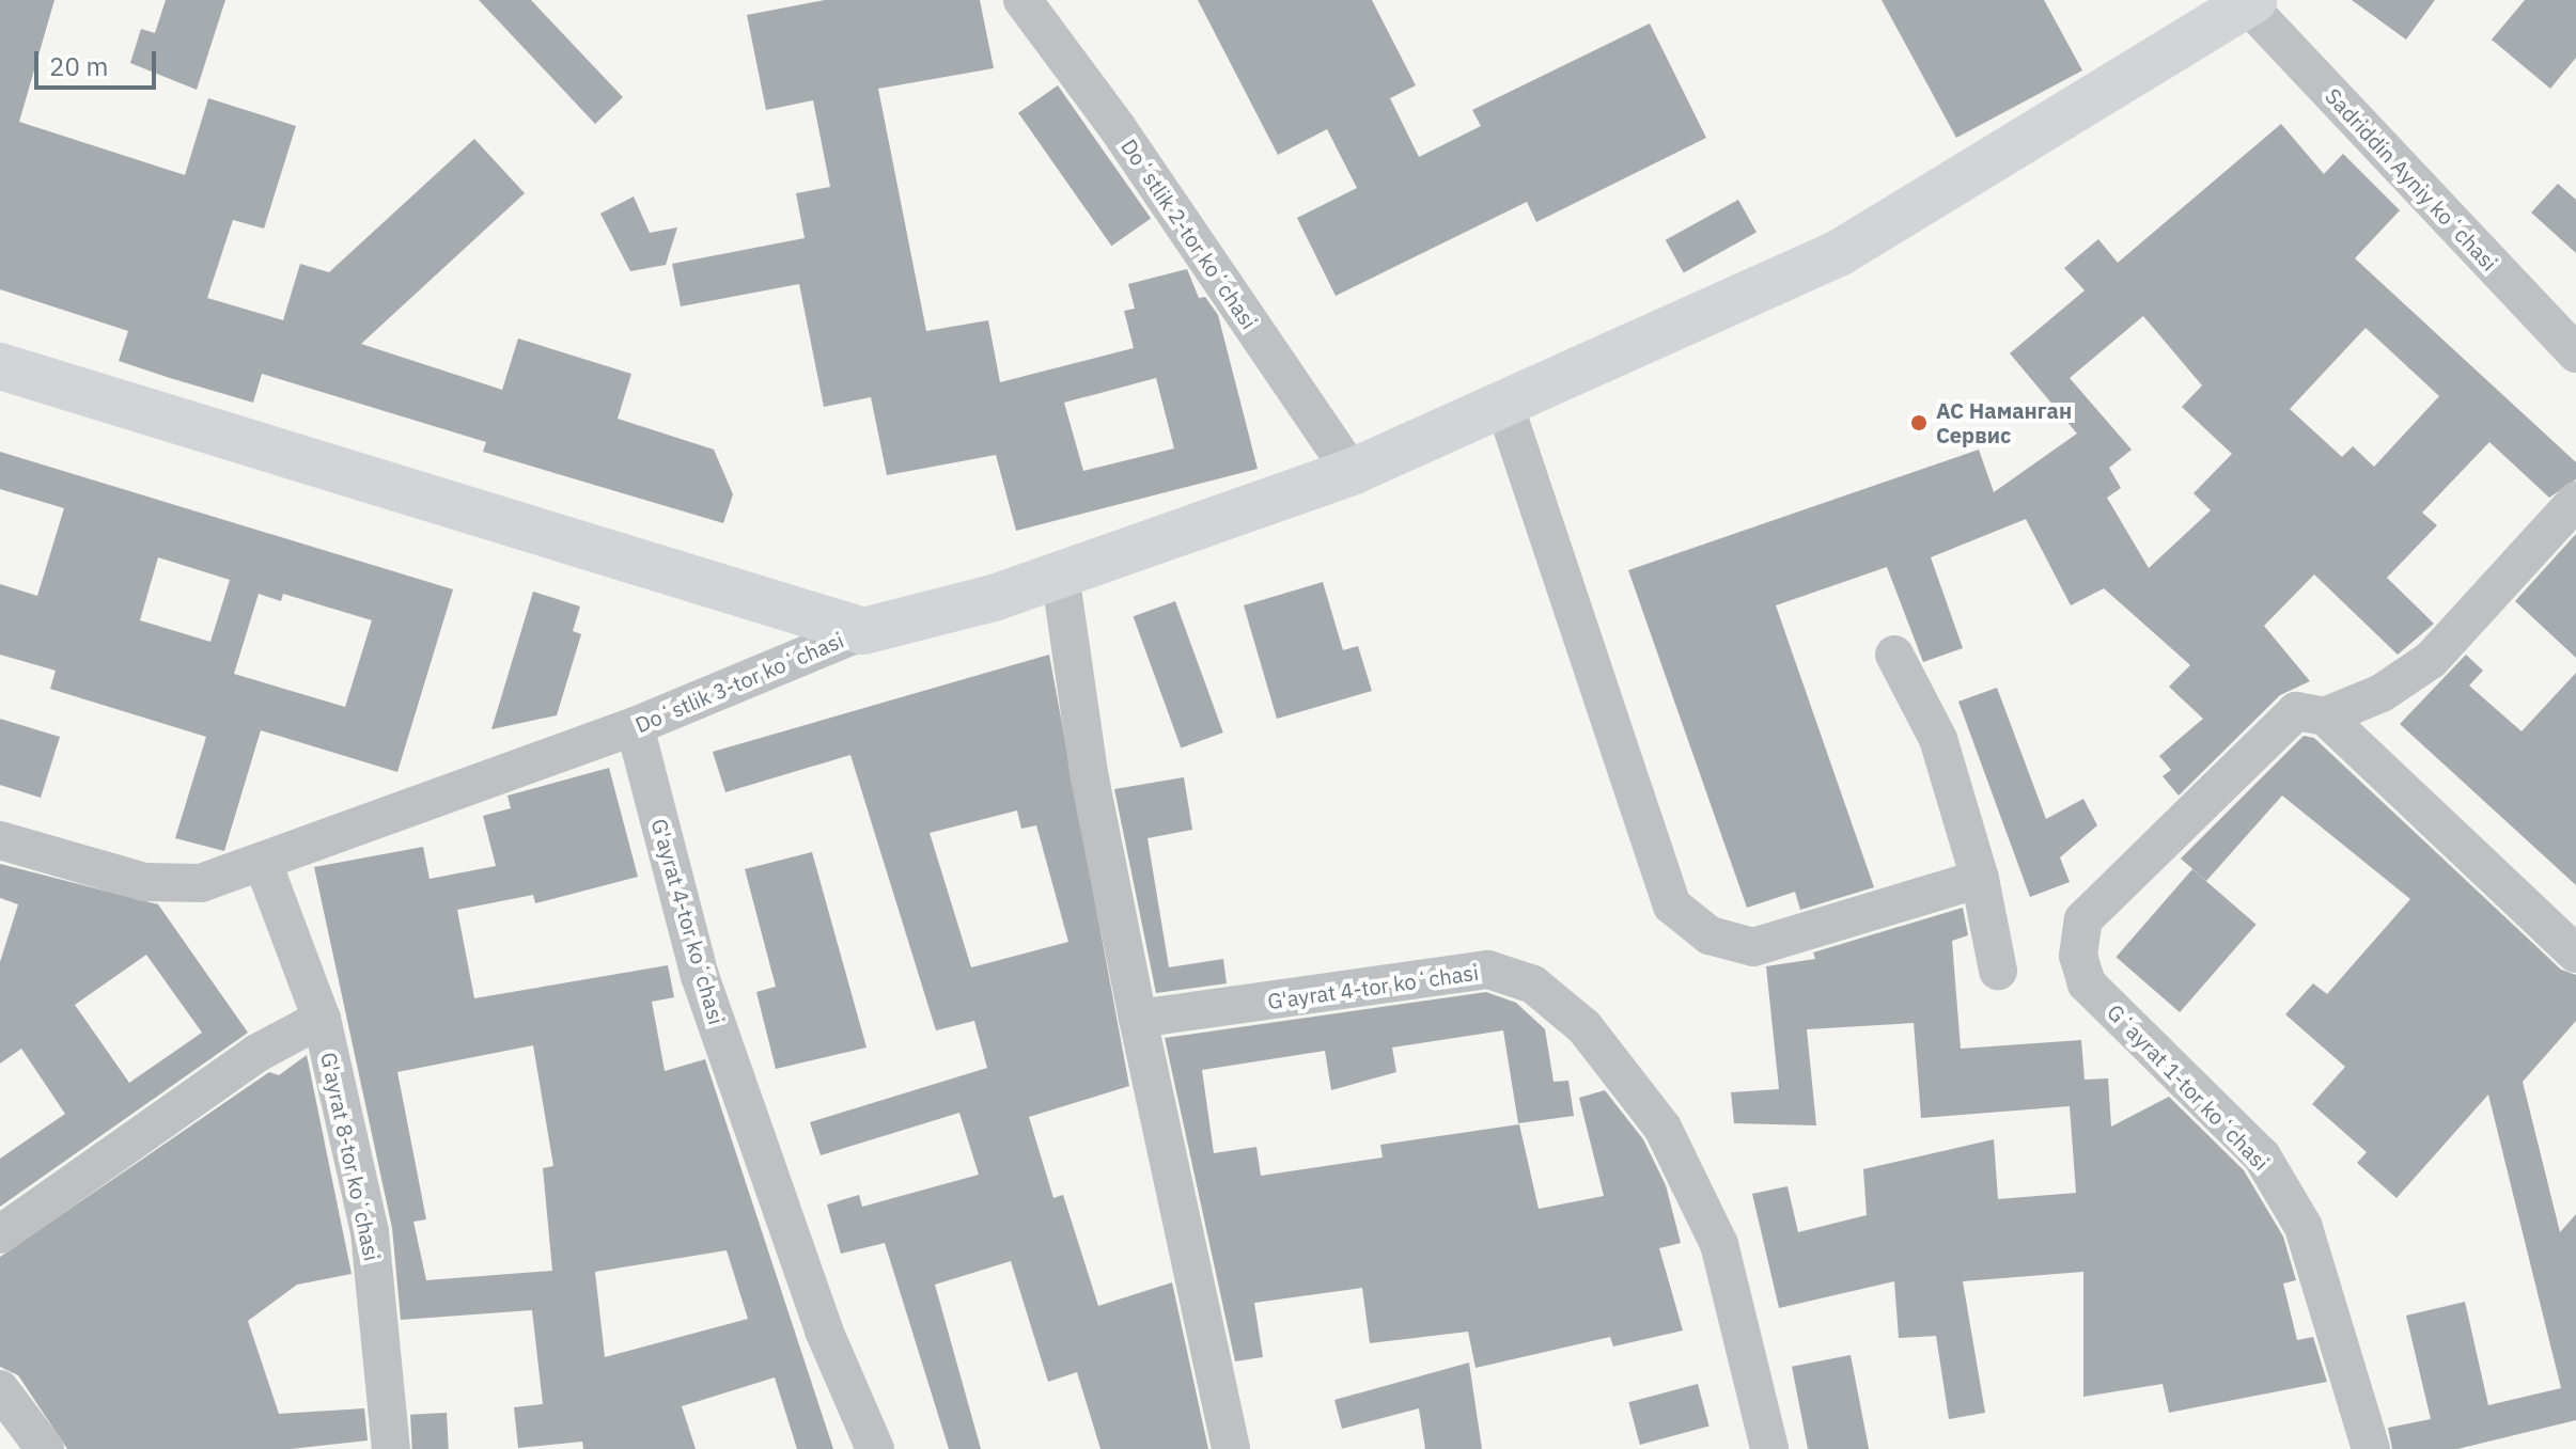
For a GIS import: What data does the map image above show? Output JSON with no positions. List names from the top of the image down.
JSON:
{
  "streets": {
    "street": [
      "Sadriddin Ayniy koʻchasi",
      "Doʻstlik 2-tor koʻchasi",
      "Doʻstlik 3-tor koʻchasi",
      "G'ayrat 4-tor koʻchasi",
      "Gʻayrat 1-tor koʻchasi",
      "G'ayrat 8-tor koʻchasi"
    ]
  },
  "crossings": [
    ["Doʻstlik 3-tor koʻchasi", "G'ayrat 4-tor koʻchasi"],
    ["Doʻstlik 3-tor koʻchasi", "G'ayrat 8-tor koʻchasi"]
  ],
  "places": ["АС Наманган Сервис"],
  "scale_bar": "20 m"
}
